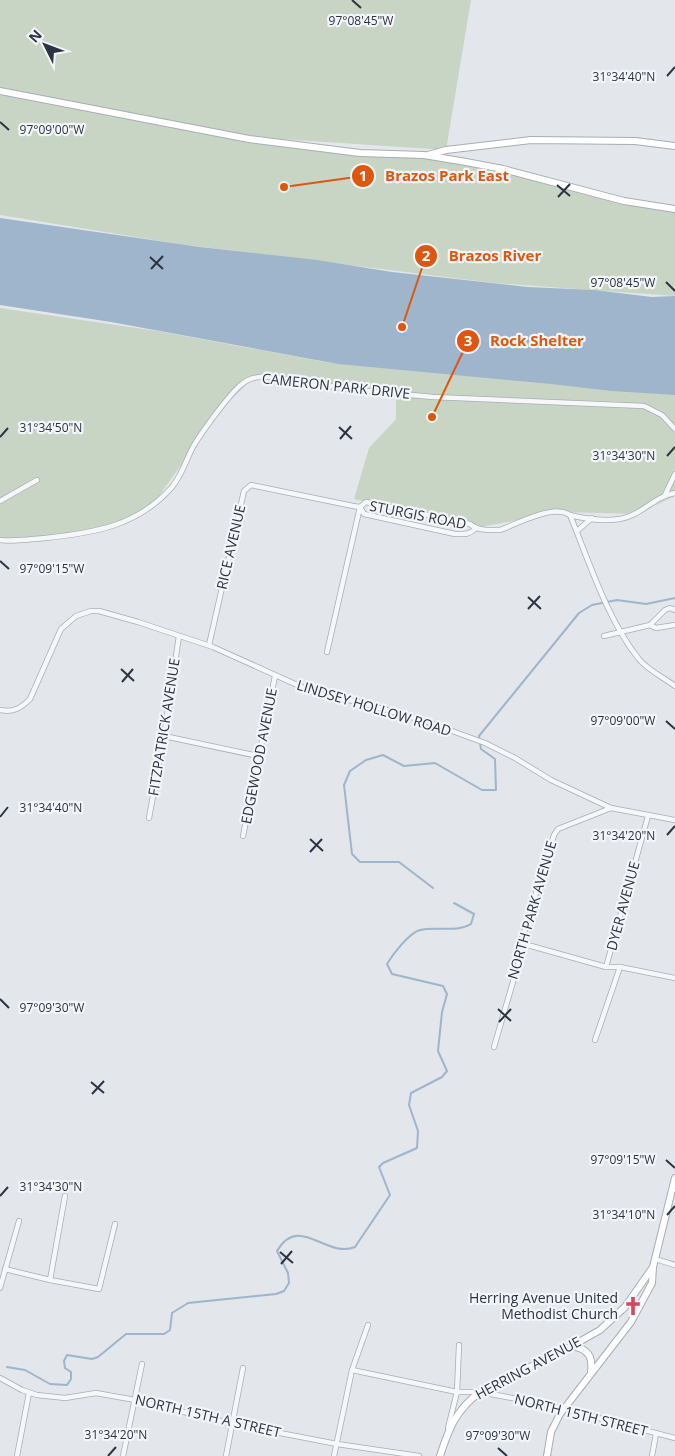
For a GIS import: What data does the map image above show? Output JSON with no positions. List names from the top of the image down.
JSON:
{
  "streets": {
    "main road": ["HERRING AVENUE"],
    "street": [
      "CAMERON PARK DRIVE",
      "STURGIS ROAD",
      "RICE AVENUE",
      "LINDSEY HOLLOW ROAD",
      "FITZPATRICK AVENUE",
      "EDGEWOOD AVENUE",
      "DYER AVENUE",
      "NORTH PARK AVENUE",
      "NORTH 15TH STREET",
      "NORTH 15TH A STREET"
    ]
  },
  "crossings": [
    ["STURGIS ROAD", "RICE AVENUE"],
    ["RICE AVENUE", "LINDSEY HOLLOW ROAD"],
    ["LINDSEY HOLLOW ROAD", "FITZPATRICK AVENUE"],
    ["LINDSEY HOLLOW ROAD", "EDGEWOOD AVENUE"],
    ["LINDSEY HOLLOW ROAD", "DYER AVENUE"],
    ["LINDSEY HOLLOW ROAD", "NORTH PARK AVENUE"],
    ["HERRING AVENUE", "NORTH 15TH STREET"]
  ],
  "places": {
    "other": ["Brazos Park East", "Brazos River", "Rock Shelter"],
    "church": ["Herring Avenue United Methodist Church"]
  },
  "north": "top left",
  "coordinates": [
    "97°08'45\"W",
    "31°34'40\"N",
    "97°09'00\"W",
    "31°34'50\"N",
    "31°34'30\"N",
    "97°09'15\"W",
    "31°34'20\"N",
    "97°09'30\"W",
    "31°34'10\"N"
  ]
}
